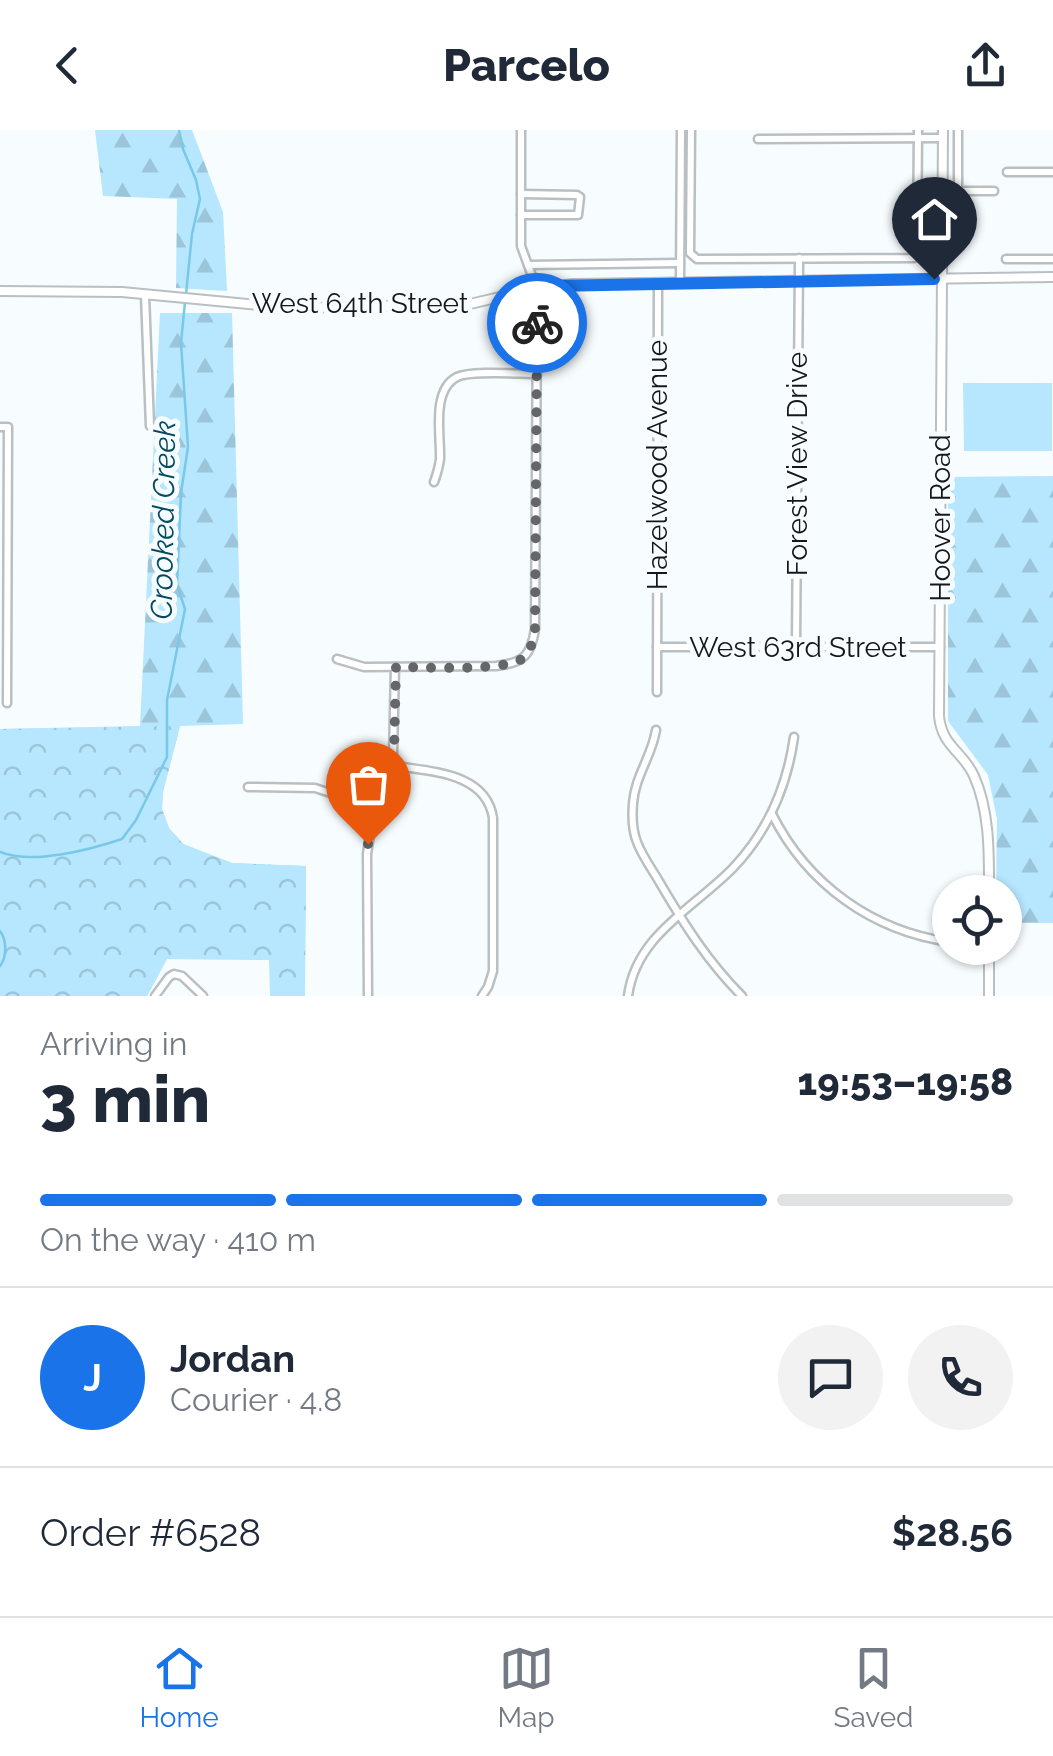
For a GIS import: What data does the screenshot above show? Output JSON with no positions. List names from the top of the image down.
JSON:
{
  "streets": {
    "street": [
      "West 64th Street",
      "Forest View Drive",
      "Hazelwood Avenue",
      "Hoover Road",
      "West 63rd Street"
    ]
  },
  "crossings": [
    ["West 64th Street", "Forest View Drive"],
    ["West 64th Street", "Hazelwood Avenue"],
    ["West 64th Street", "Hoover Road"],
    ["Forest View Drive", "West 63rd Street"],
    ["Hazelwood Avenue", "West 63rd Street"],
    ["Hoover Road", "West 63rd Street"]
  ],
  "water": ["Crooked Creek"],
  "page": {
    "header": "Parcelo",
    "heading": ["3 min", "Arriving in", "19:53–19:58"],
    "panel": [
      "Jordan",
      "Courier · 4.8",
      "Order #6528",
      "$28.56"
    ],
    "bar": "On the way · 410 m",
    "round": "J",
    "tabs": ["Home", "Map", "Saved"]
  }
}
